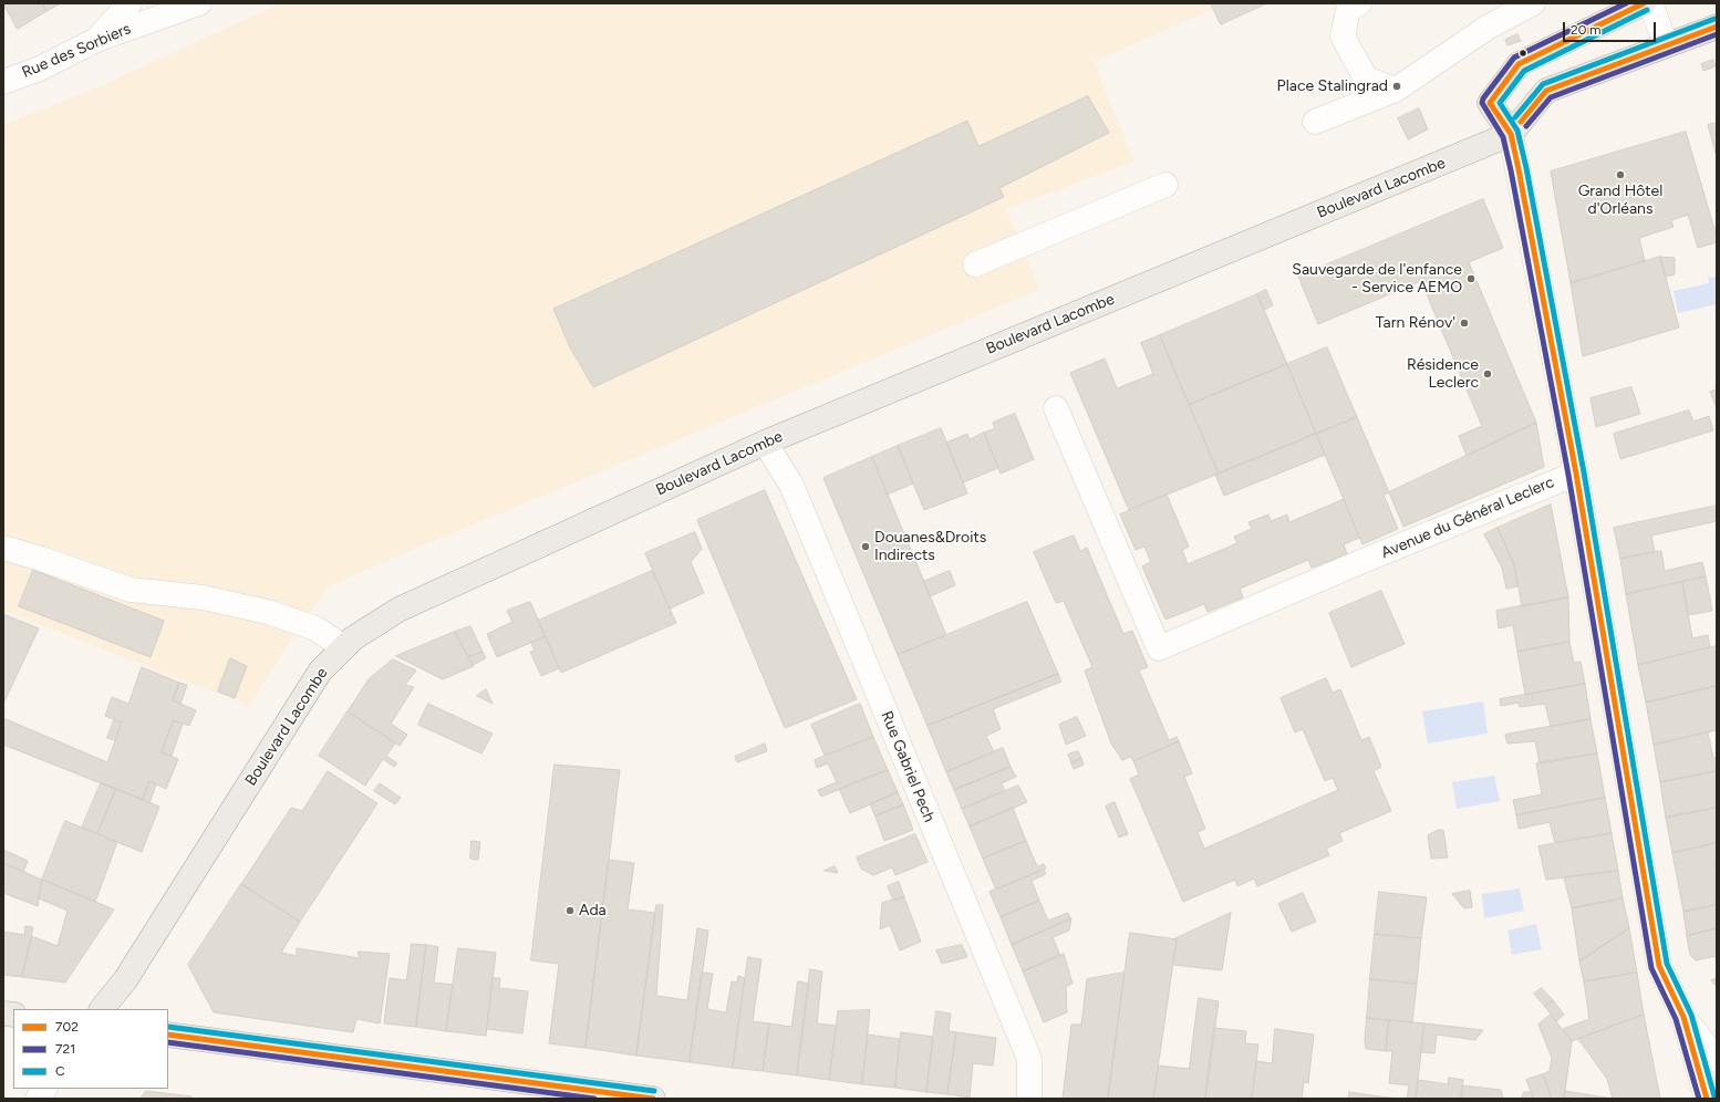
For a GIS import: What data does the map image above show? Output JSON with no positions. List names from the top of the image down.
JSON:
{
  "streets": {
    "main road": ["Boulevard Lacombe"],
    "street": ["Rue des Sorbiers", "Avenue du Général Leclerc", "Rue Gabriel Pech"]
  },
  "crossings": [
    ["Boulevard Lacombe", "Rue Gabriel Pech"]
  ],
  "places": [
    "Place Stalingrad",
    "Grand Hôtel d'Orléans",
    "Sauvegarde de l'enfance - Service AEMO",
    "Tarn Rénov'",
    "Résidence Leclerc",
    "Douanes&Droits Indirects",
    "Ada"
  ],
  "lines": ["transit line 702", "transit line 721", "transit line C"],
  "legend": ["702", "721", "C"],
  "scale_bar": "20 m"
}
